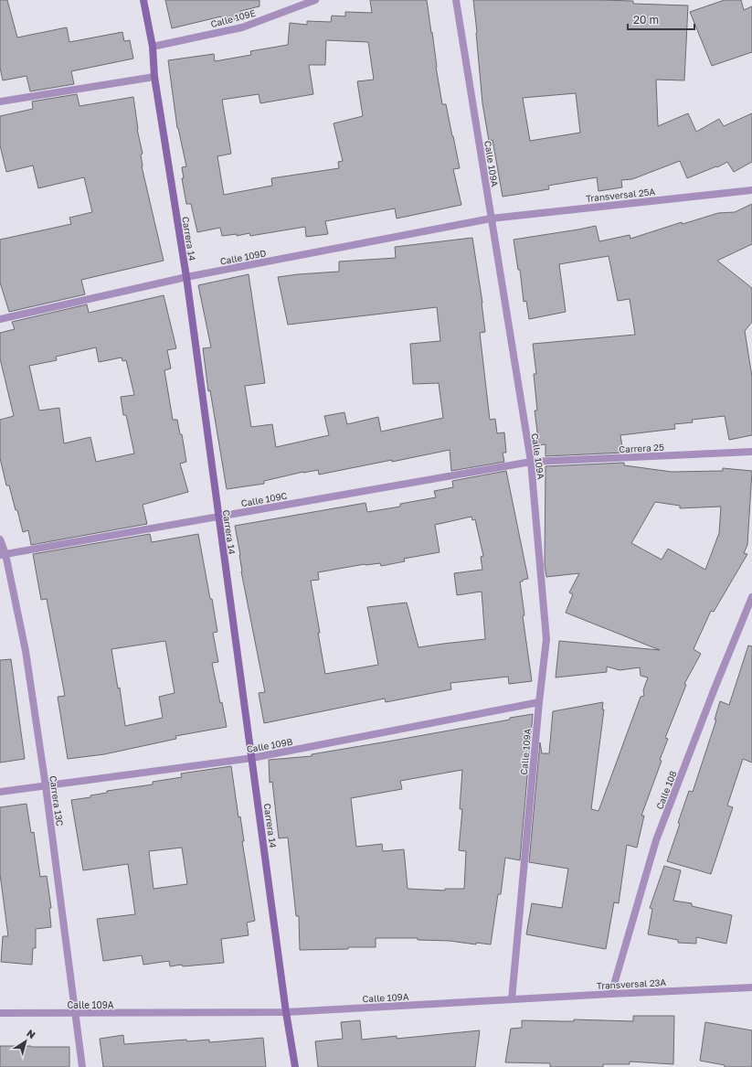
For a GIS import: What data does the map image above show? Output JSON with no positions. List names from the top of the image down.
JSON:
{
  "streets": {
    "street": [
      "Calle 109E",
      "Calle 109A",
      "Transversal 25A",
      "Carrera 14",
      "Calle 109D",
      "Carrera 25",
      "Calle 109C",
      "Calle 109B",
      "Calle 108",
      "Carrera 13C",
      "Transversal 23A"
    ]
  },
  "crossings": [
    ["Calle 109E", "Carrera 14"],
    ["Calle 109A", "Transversal 25A"],
    ["Calle 109A", "Carrera 14"],
    ["Calle 109A", "Calle 109D"],
    ["Calle 109A", "Carrera 25"],
    ["Calle 109A", "Calle 109C"],
    ["Calle 109A", "Calle 109B"],
    ["Calle 109A", "Carrera 13C"],
    ["Calle 109A", "Transversal 23A"],
    ["Transversal 25A", "Calle 109D"],
    ["Carrera 14", "Calle 109D"],
    ["Carrera 14", "Calle 109C"],
    ["Carrera 14", "Calle 109B"],
    ["Carrera 25", "Calle 109C"],
    ["Calle 109C", "Carrera 13C"],
    ["Calle 109B", "Carrera 13C"],
    ["Calle 108", "Transversal 23A"]
  ],
  "scale_bar": "20 m",
  "north": "top right"
}
